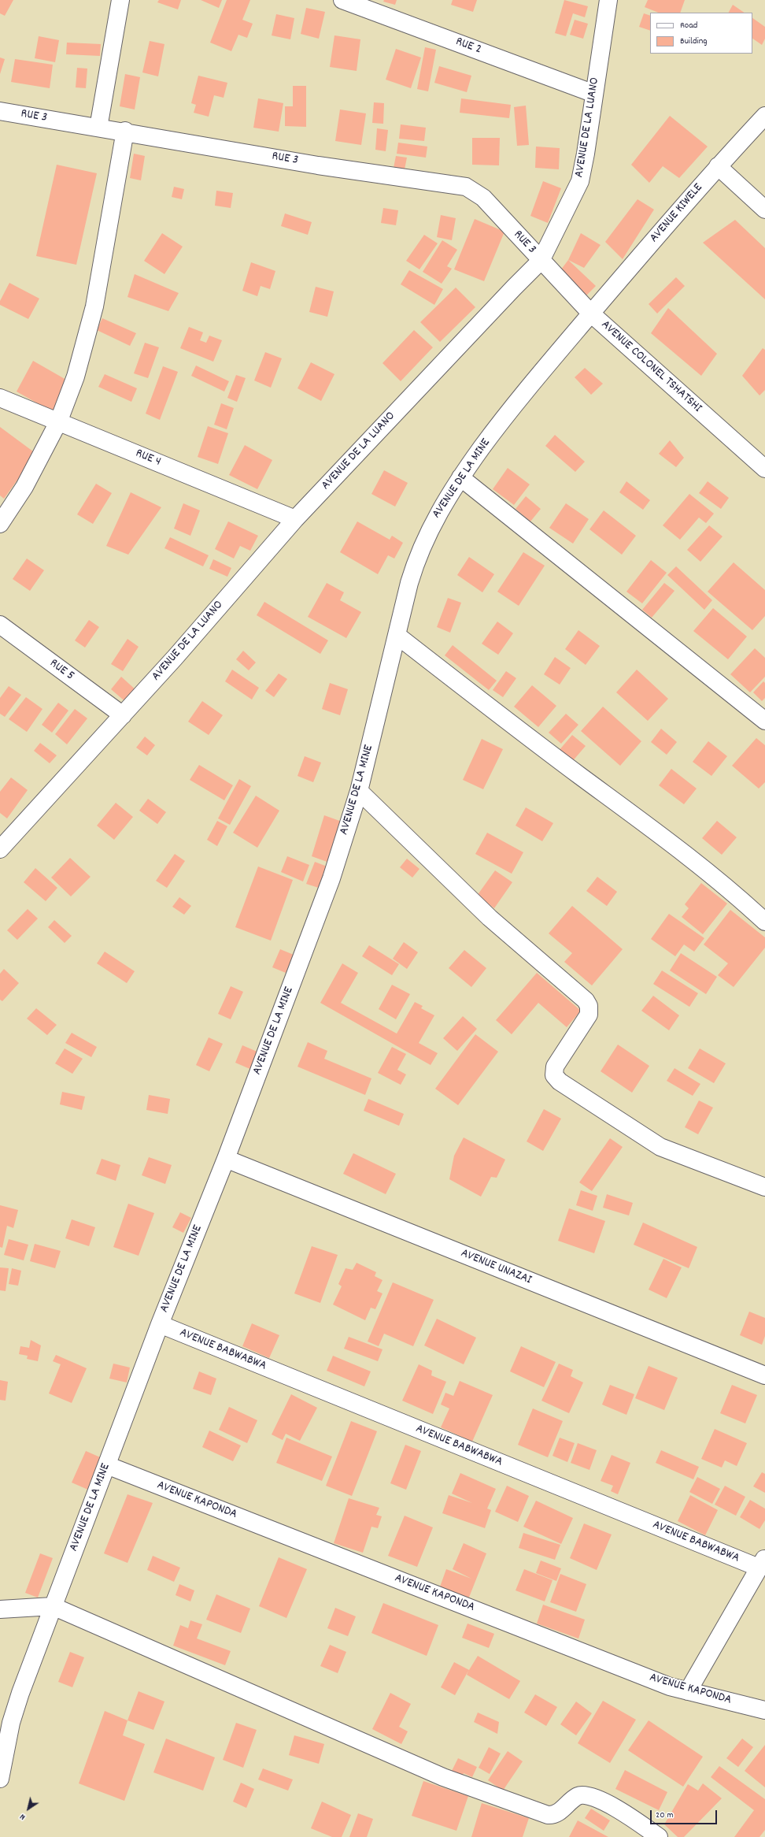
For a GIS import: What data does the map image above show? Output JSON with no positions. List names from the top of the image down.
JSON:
{
  "streets": {
    "street": [
      "RUE 2",
      "RUE 3",
      "AVENUE DE LA LUANO",
      "AVENUE KIWELE",
      "AVENUE COLONEL TSHATSHI",
      "RUE 4",
      "AVENUE DE LA MINE",
      "RUE 5",
      "AVENUE UNAZAI",
      "AVENUE BABWABWA",
      "AVENUE KAPONDA"
    ]
  },
  "crossings": [
    ["RUE 2", "AVENUE DE LA LUANO"],
    ["RUE 3", "AVENUE DE LA LUANO"],
    ["RUE 3", "AVENUE COLONEL TSHATSHI"],
    ["AVENUE DE LA LUANO", "AVENUE COLONEL TSHATSHI"],
    ["AVENUE DE LA LUANO", "RUE 4"],
    ["AVENUE DE LA LUANO", "RUE 5"],
    ["AVENUE KIWELE", "AVENUE COLONEL TSHATSHI"],
    ["AVENUE KIWELE", "AVENUE DE LA MINE"],
    ["AVENUE COLONEL TSHATSHI", "AVENUE DE LA MINE"],
    ["AVENUE DE LA MINE", "AVENUE UNAZAI"],
    ["AVENUE DE LA MINE", "AVENUE BABWABWA"],
    ["AVENUE DE LA MINE", "AVENUE KAPONDA"]
  ],
  "legend": ["Road", "Building"],
  "scale_bar": "20 m",
  "north": "bottom left"
}
